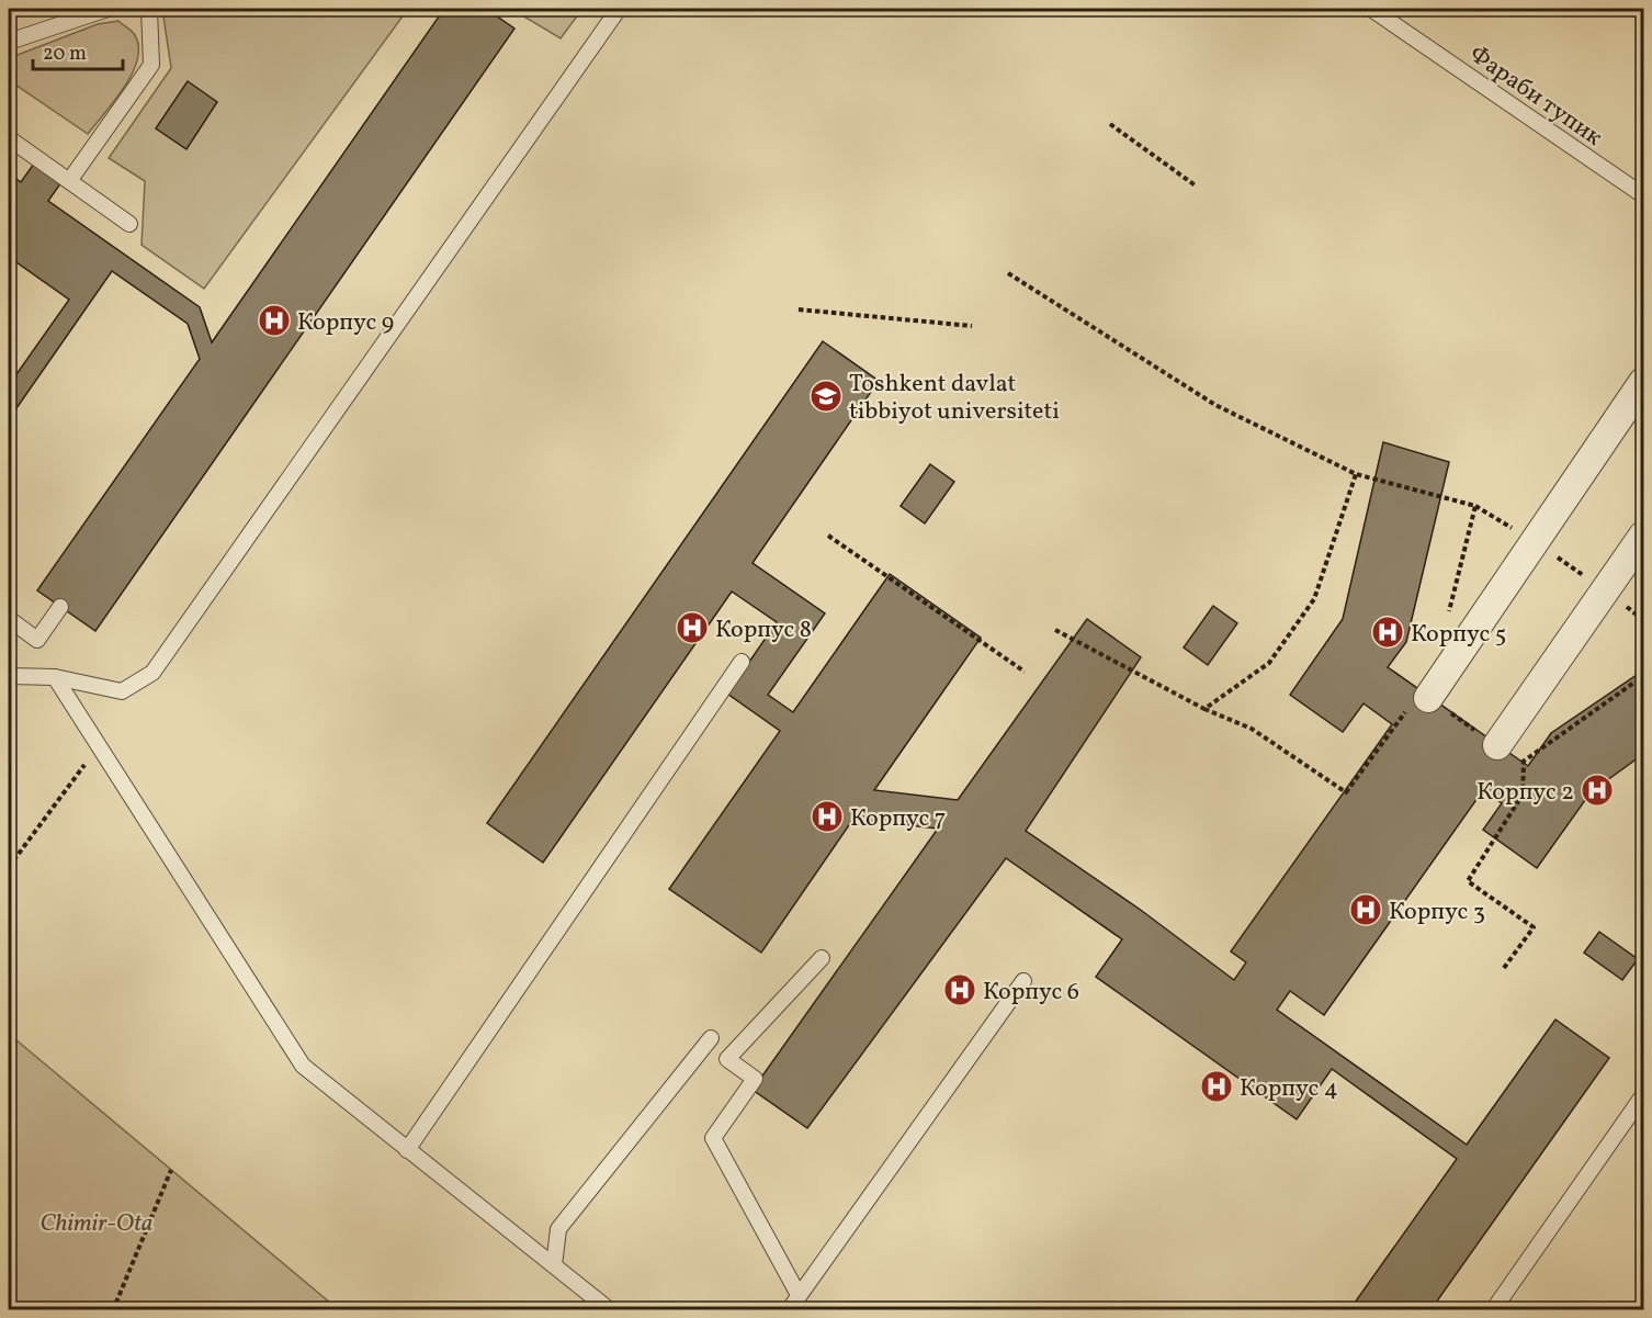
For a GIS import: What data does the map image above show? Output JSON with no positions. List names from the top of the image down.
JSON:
{
  "streets": {
    "lane": ["Фараби тупик"]
  },
  "parks": ["Chimir-Ota"],
  "places": {
    "hospital": [
      "Корпус 9",
      "Корпус 8",
      "Корпус 5",
      "Корпус 2",
      "Корпус 7",
      "Корпус 3",
      "Корпус 6",
      "Корпус 4"
    ],
    "school or university": ["Toshkent davlat tibbiyot universiteti"]
  },
  "scale_bar": "20 m"
}
